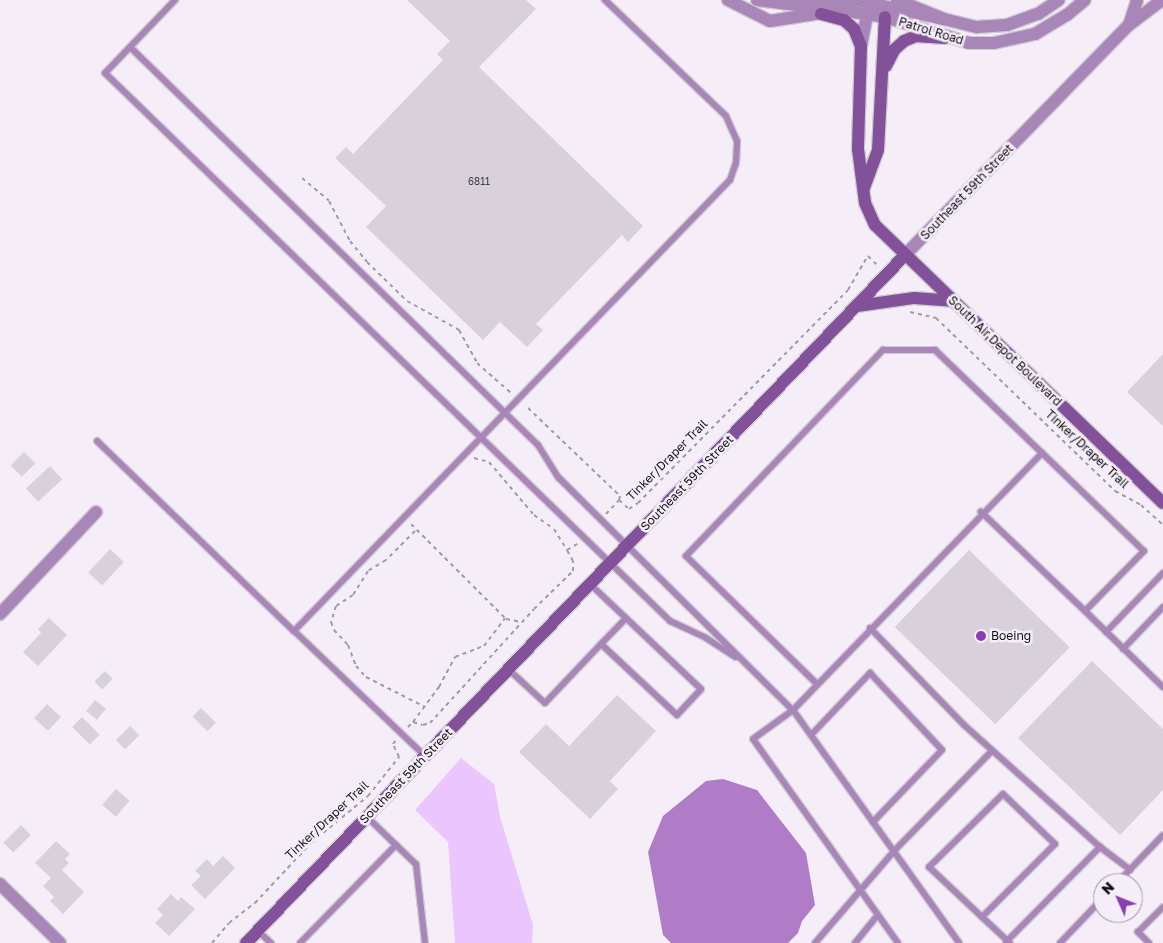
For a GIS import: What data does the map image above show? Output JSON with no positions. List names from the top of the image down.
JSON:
{
  "streets": {
    "main road": ["Southeast 59th Street", "South Air Depot Boulevard"],
    "street": ["Patrol Road"],
    "path": ["Tinker/Draper Trail"]
  },
  "crossings": [
    ["Southeast 59th Street", "South Air Depot Boulevard"],
    ["Southeast 59th Street", "Tinker/Draper Trail"]
  ],
  "places": ["Boeing"],
  "house_numbers": ["6811"],
  "north": "top left"
}
